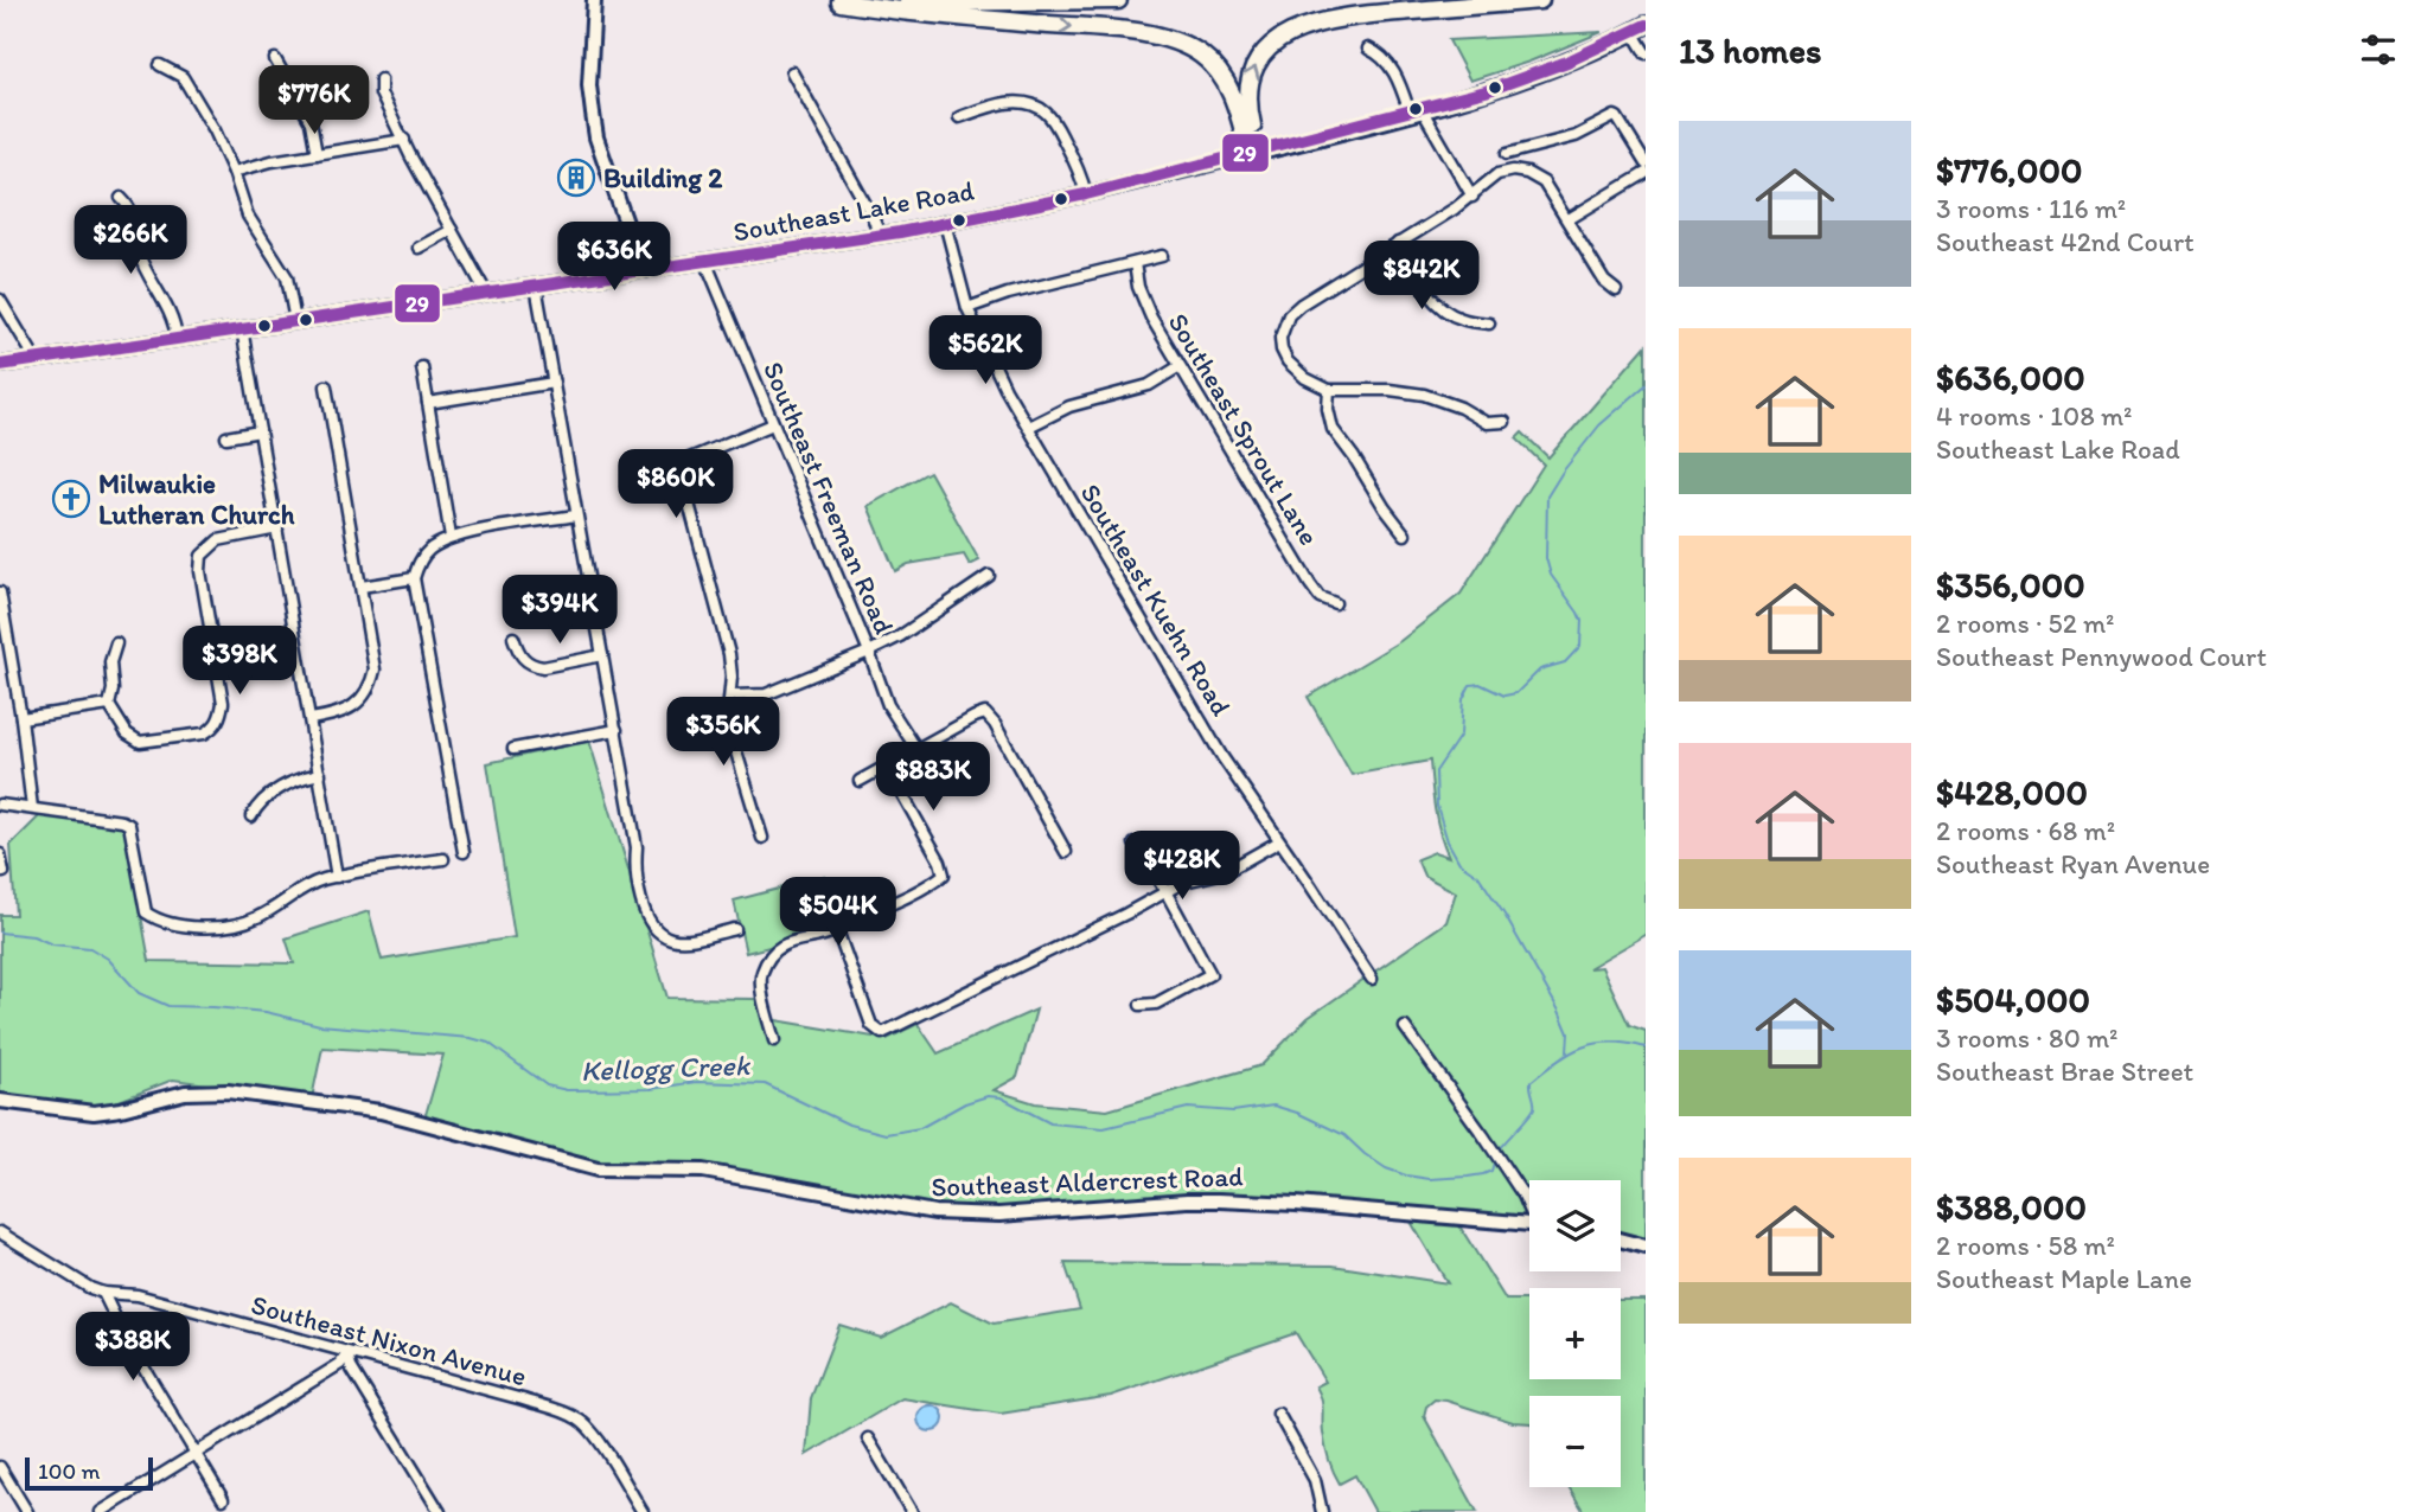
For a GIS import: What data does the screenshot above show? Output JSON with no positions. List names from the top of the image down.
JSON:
{
  "streets": {
    "main road": ["Southeast Lake Road"],
    "street": [
      "Southeast Sprout Lane",
      "Southeast Freeman Road",
      "Southeast Kuehn Road",
      "Southeast Aldercrest Road",
      "Southeast Nixon Avenue"
    ]
  },
  "crossings": [
    ["Southeast Lake Road", "Southeast Freeman Road"],
    ["Southeast Lake Road", "Southeast Kuehn Road"]
  ],
  "water": ["Kellogg Creek"],
  "places": {
    "building": ["Building 2"],
    "church": ["Milwaukie Lutheran Church"]
  },
  "lines": ["transit line 29"],
  "scale_bar": "100 m",
  "page": {
    "heading": "13 homes",
    "price": [
      "$776K",
      "$266K",
      "$636K",
      "$842K",
      "$562K",
      "$860K",
      "$394K",
      "$398K",
      "$356K",
      "$883K",
      "$428K",
      "$504K",
      "$388K"
    ],
    "list": [
      {
        "name": "$776,000",
        "note": "3 rooms · 116 m² · Southeast 42nd Court"
      },
      {
        "name": "$636,000",
        "note": "4 rooms · 108 m² · Southeast Lake Road"
      },
      {
        "name": "$356,000",
        "note": "2 rooms · 52 m² · Southeast Pennywood Court"
      },
      {
        "name": "$428,000",
        "note": "2 rooms · 68 m² · Southeast Ryan Avenue"
      },
      {
        "name": "$504,000",
        "note": "3 rooms · 80 m² · Southeast Brae Street"
      },
      {
        "name": "$388,000",
        "note": "2 rooms · 58 m² · Southeast Maple Lane"
      }
    ],
    "map_buttons": ["+", "−"],
    "scale": "100 m"
  }
}
